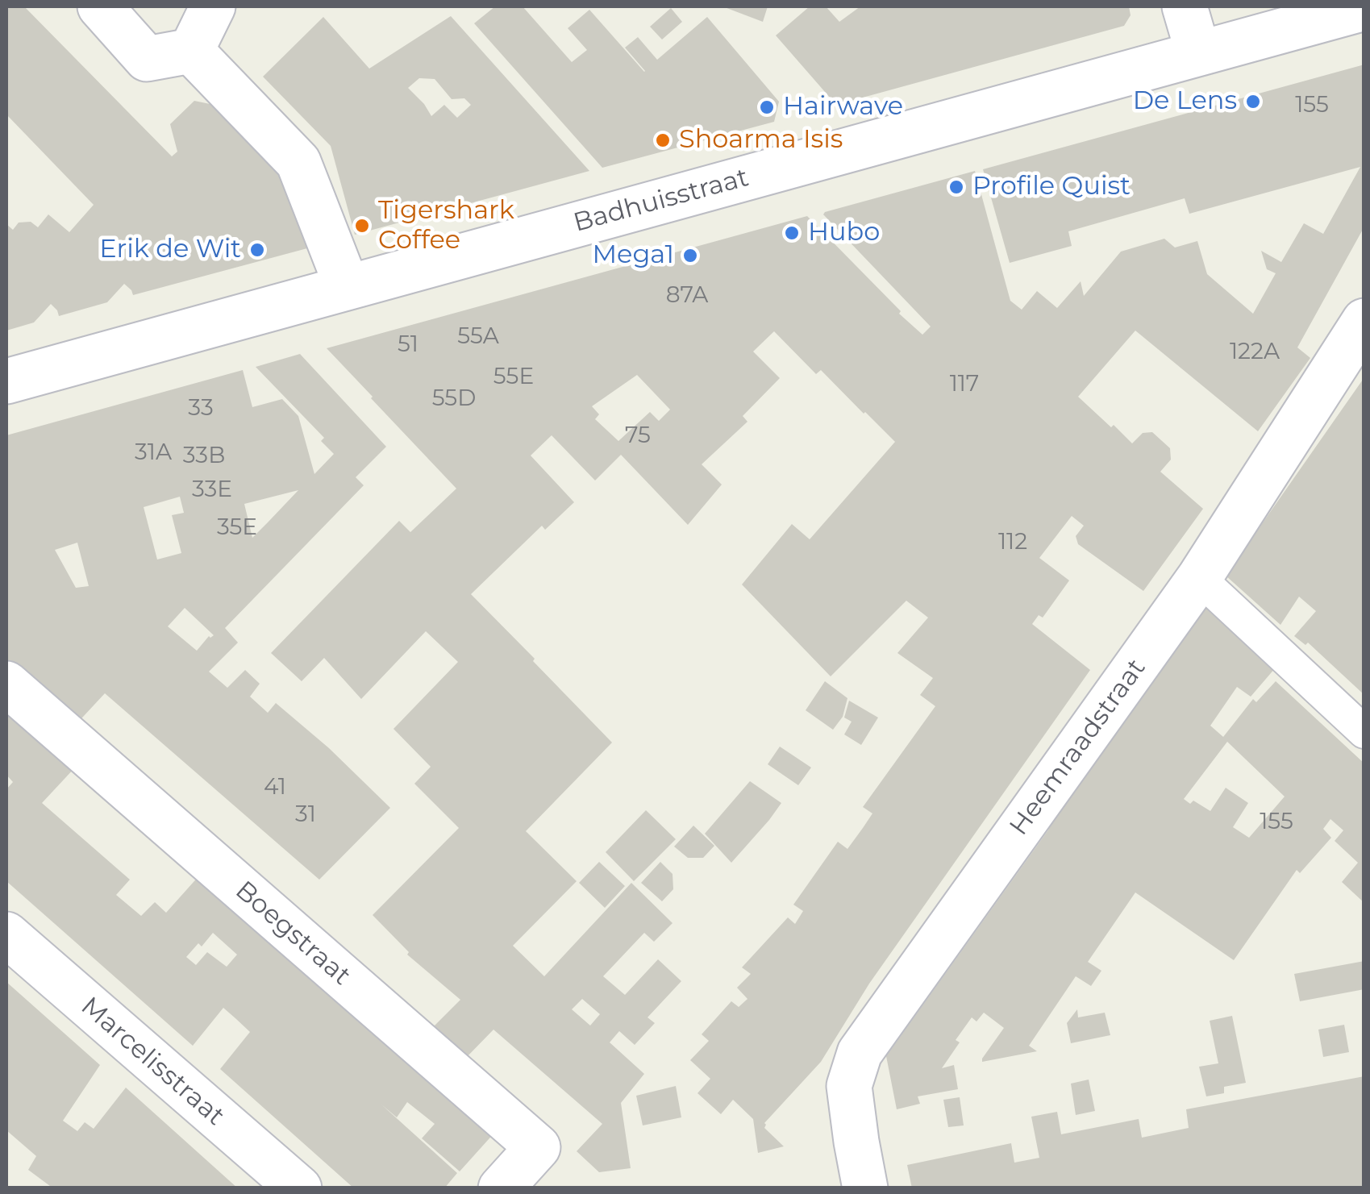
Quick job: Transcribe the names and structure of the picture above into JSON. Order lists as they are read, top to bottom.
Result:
{
  "streets": {
    "street": [
      "Badhuisstraat",
      "Heemraadstraat",
      "Boegstraat",
      "Marcelisstraat"
    ]
  },
  "places": [
    "De Lens",
    "Hairwave",
    "Shoarma Isis",
    "Profile Quist",
    "Tigershark Coffee",
    "Hubo",
    "Erik de Wit",
    "Mega1"
  ],
  "house_numbers": [
    "155",
    "87A",
    "55A",
    "51",
    "122A",
    "55E",
    "117",
    "55D",
    "33",
    "75",
    "31A",
    "33B",
    "33E",
    "35E",
    "112",
    "41",
    "31",
    "155"
  ]
}
